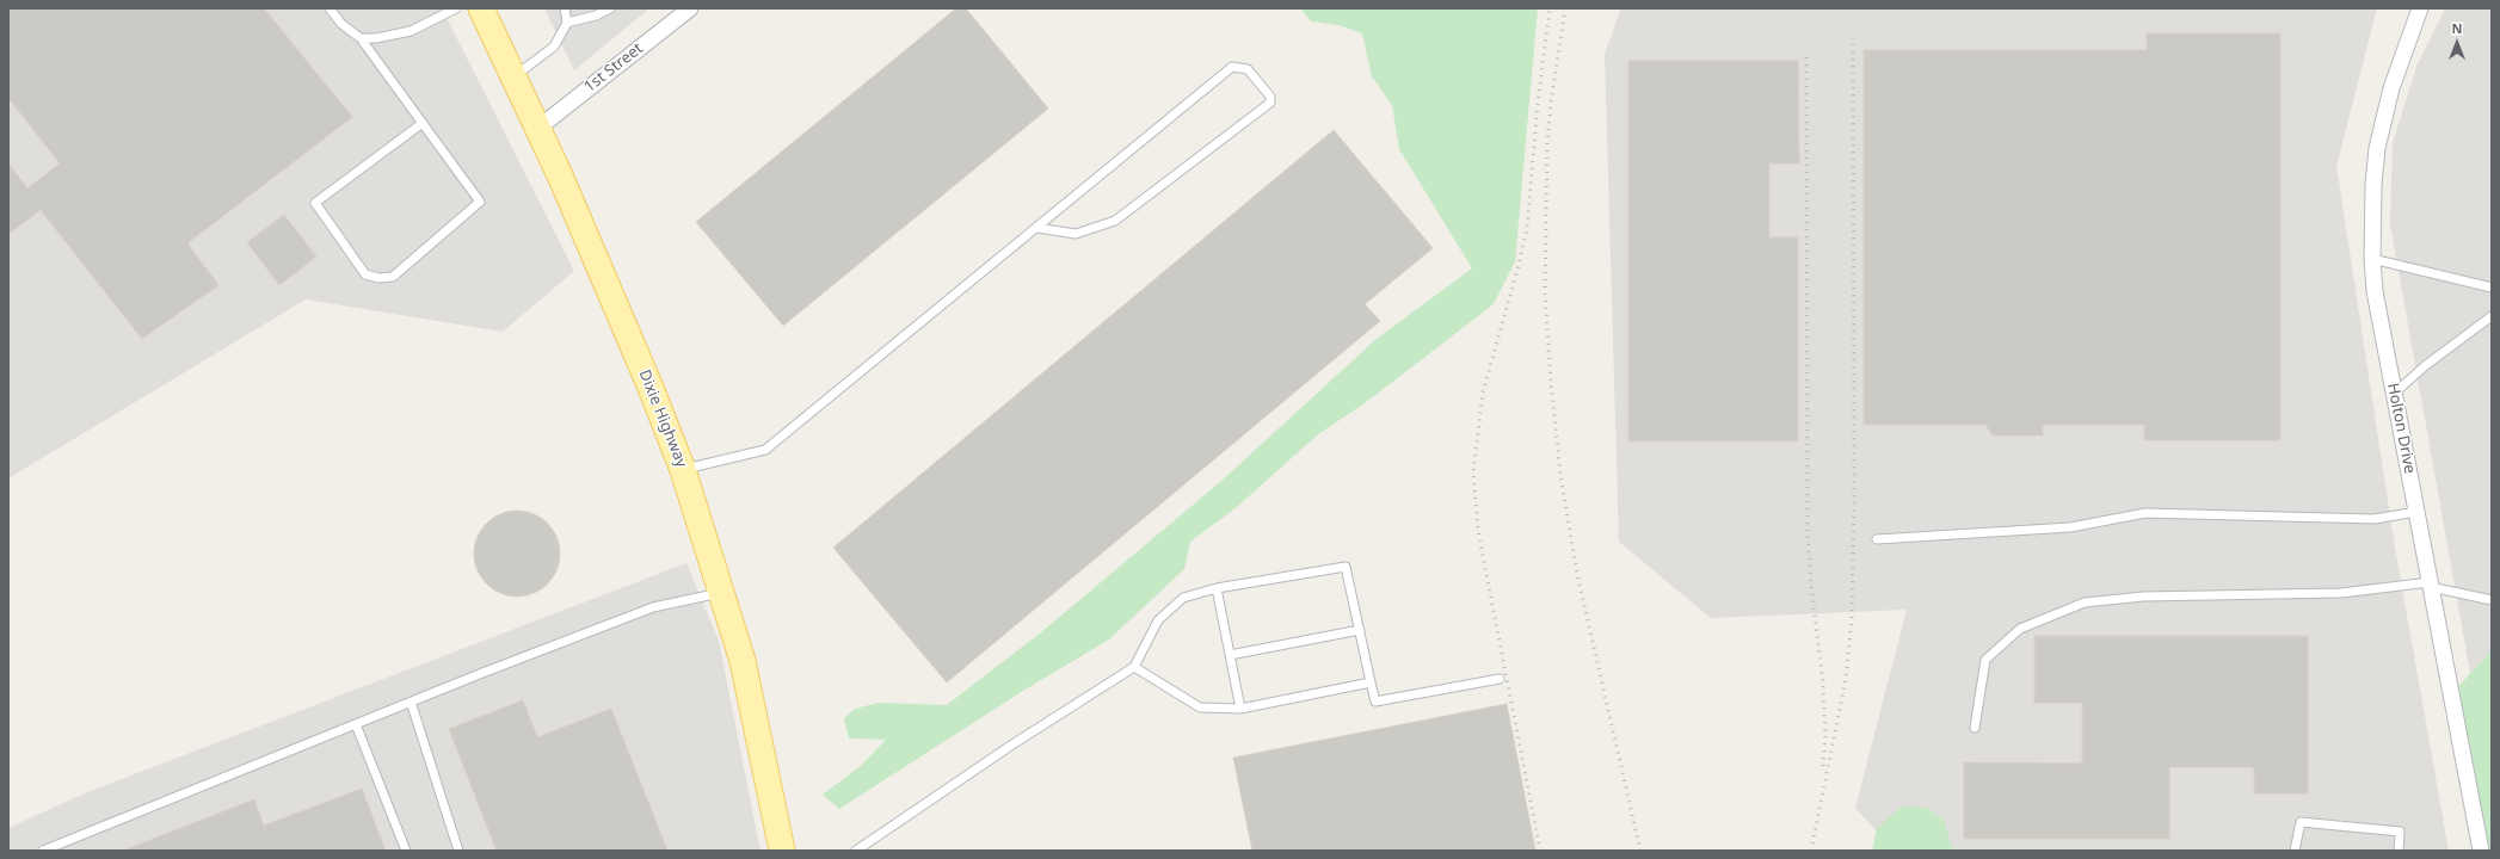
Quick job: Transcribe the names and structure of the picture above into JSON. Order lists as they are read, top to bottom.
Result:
{
  "streets": {
    "main road": ["Dixie Highway"],
    "street": ["1st Street", "Holton Drive"]
  },
  "crossings": [
    ["1st Street", "Dixie Highway"]
  ],
  "north": "top"
}
